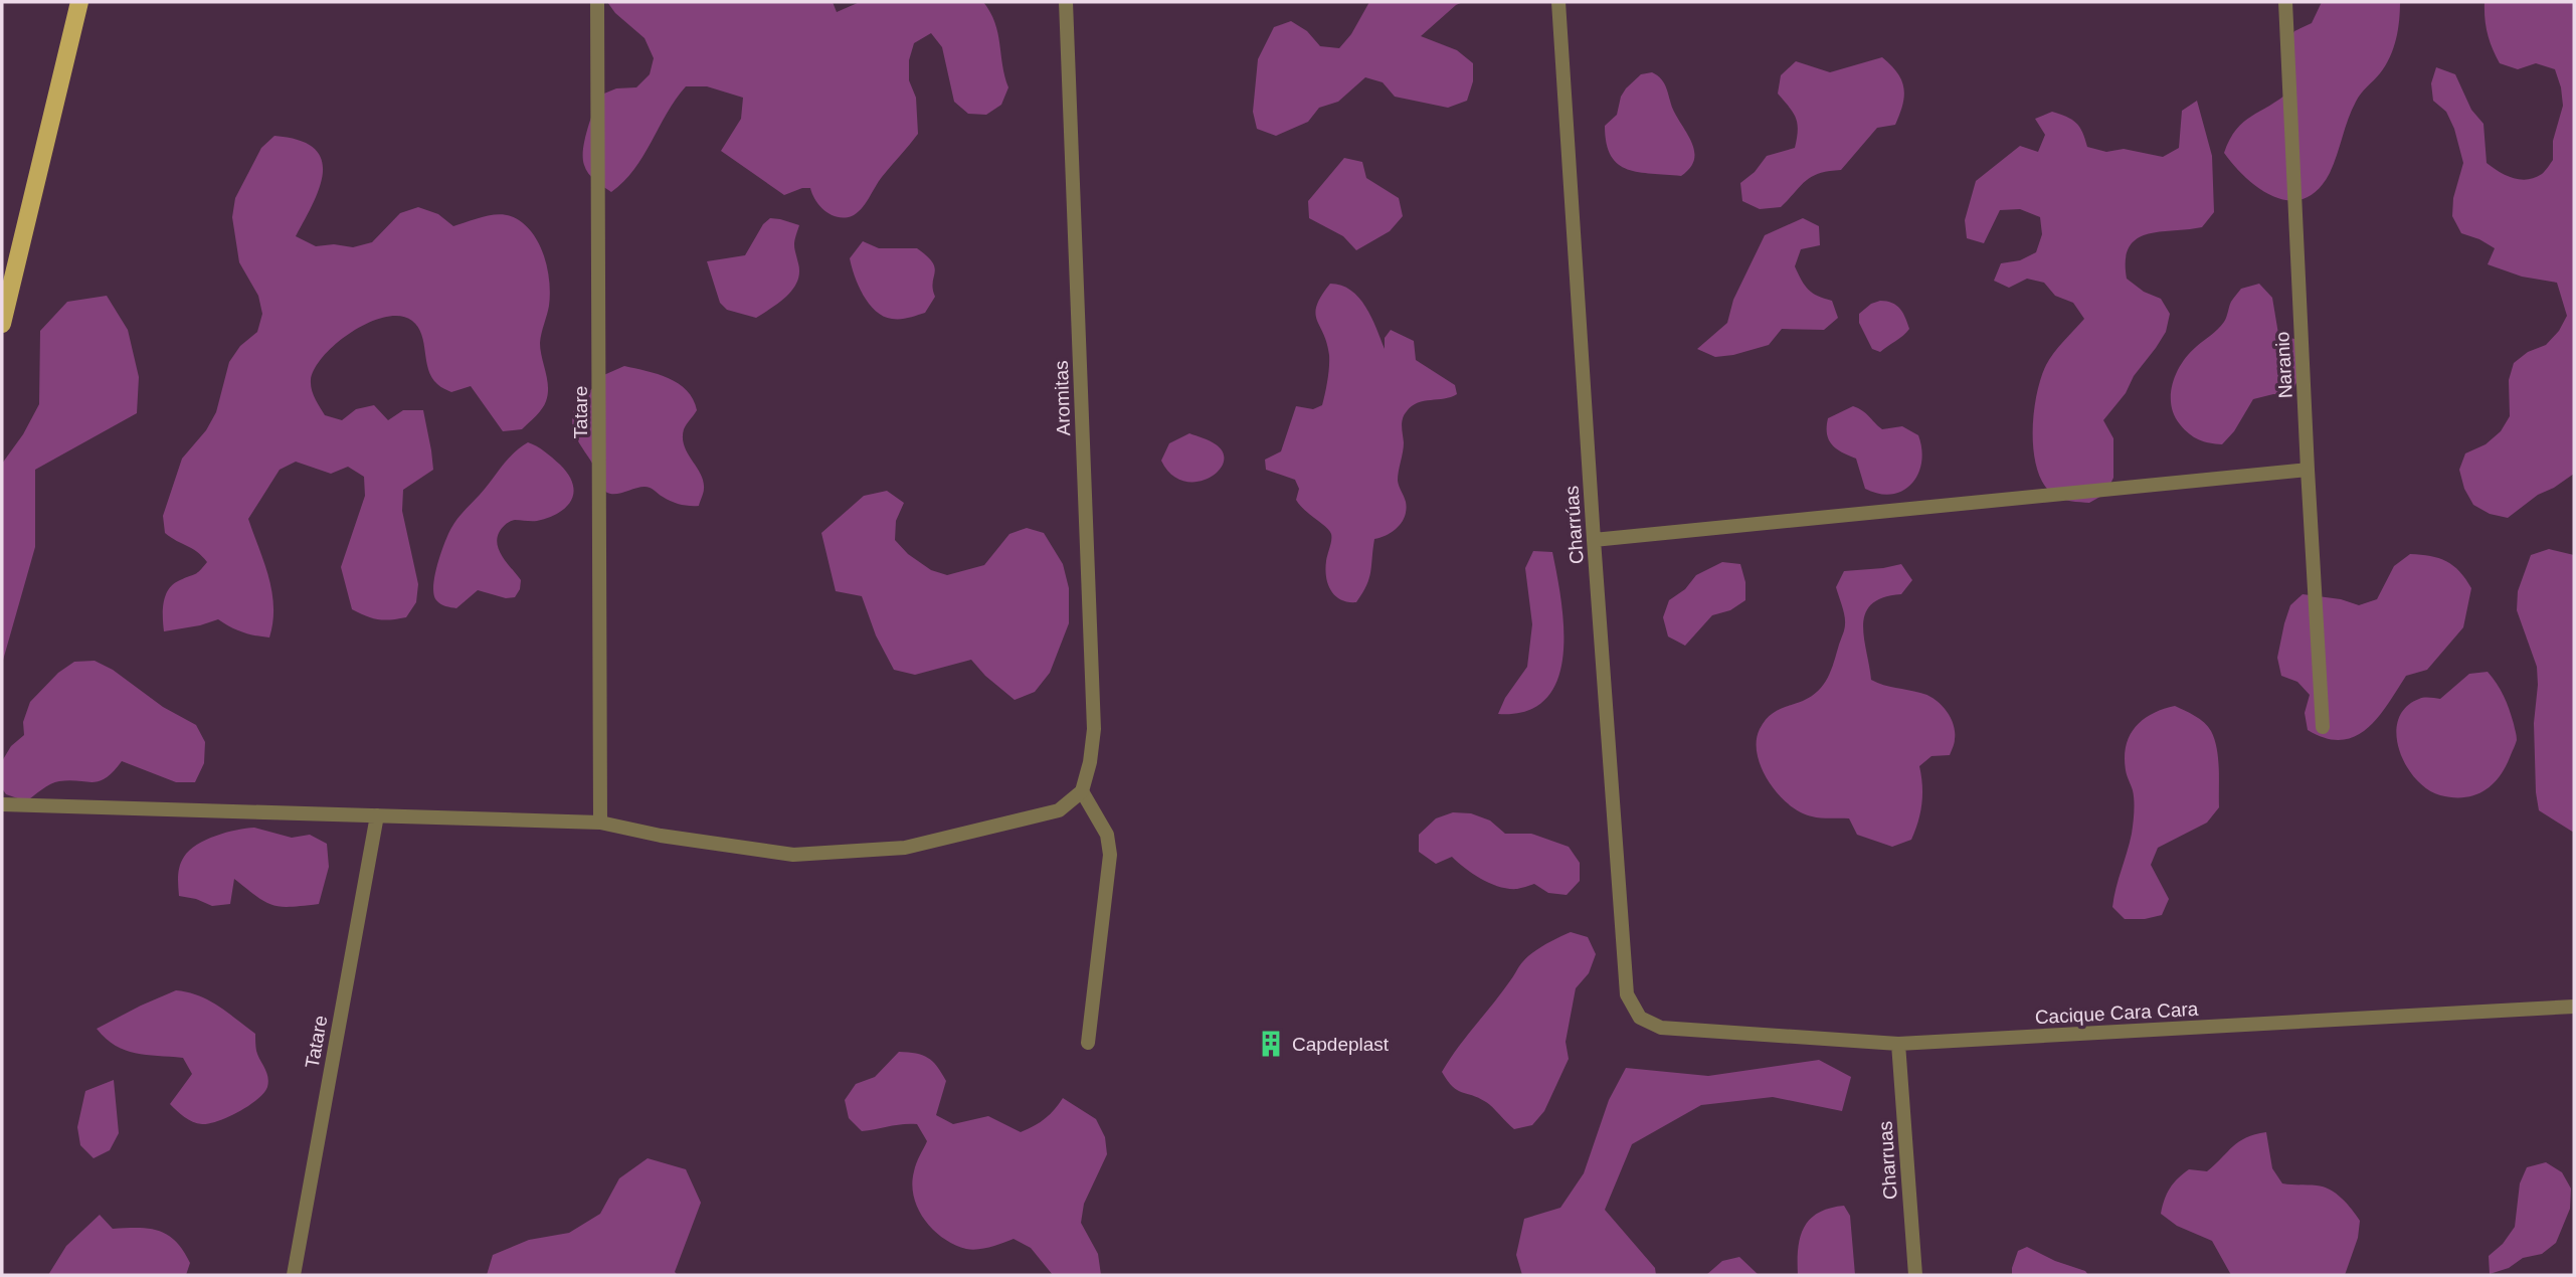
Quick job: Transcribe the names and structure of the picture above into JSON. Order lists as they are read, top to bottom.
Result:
{
  "streets": {
    "street": [
      "Naranio",
      "Aromitas",
      "Tatare",
      "Charrúas",
      "Cacique Cara Cara",
      "Charruas"
    ]
  },
  "crossings": [
    ["Charrúas", "Cacique Cara Cara"],
    ["Cacique Cara Cara", "Charruas"]
  ],
  "places": {
    "building": ["Capdeplast"]
  }
}
